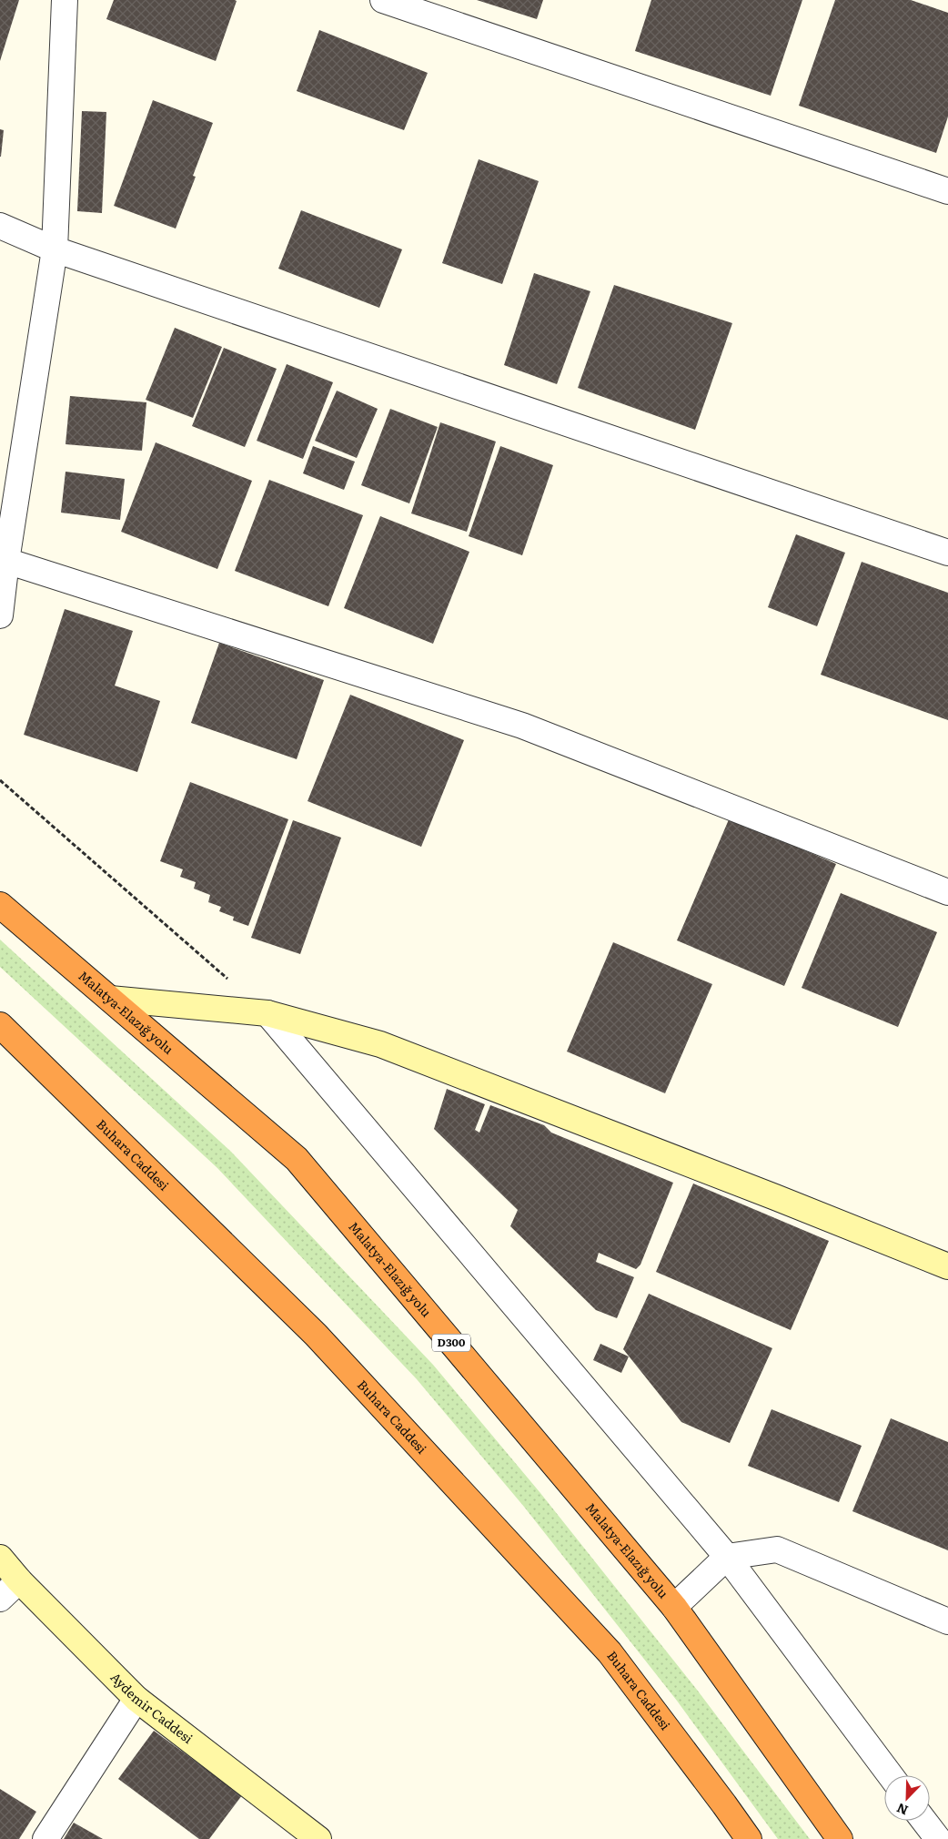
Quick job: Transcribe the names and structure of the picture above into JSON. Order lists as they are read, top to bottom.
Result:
{
  "streets": {
    "highway": ["Malatya-Elazığ yolu", "Buhara Caddesi", "D300"],
    "street": ["Aydemir Caddesi"]
  },
  "north": "bottom left"
}
